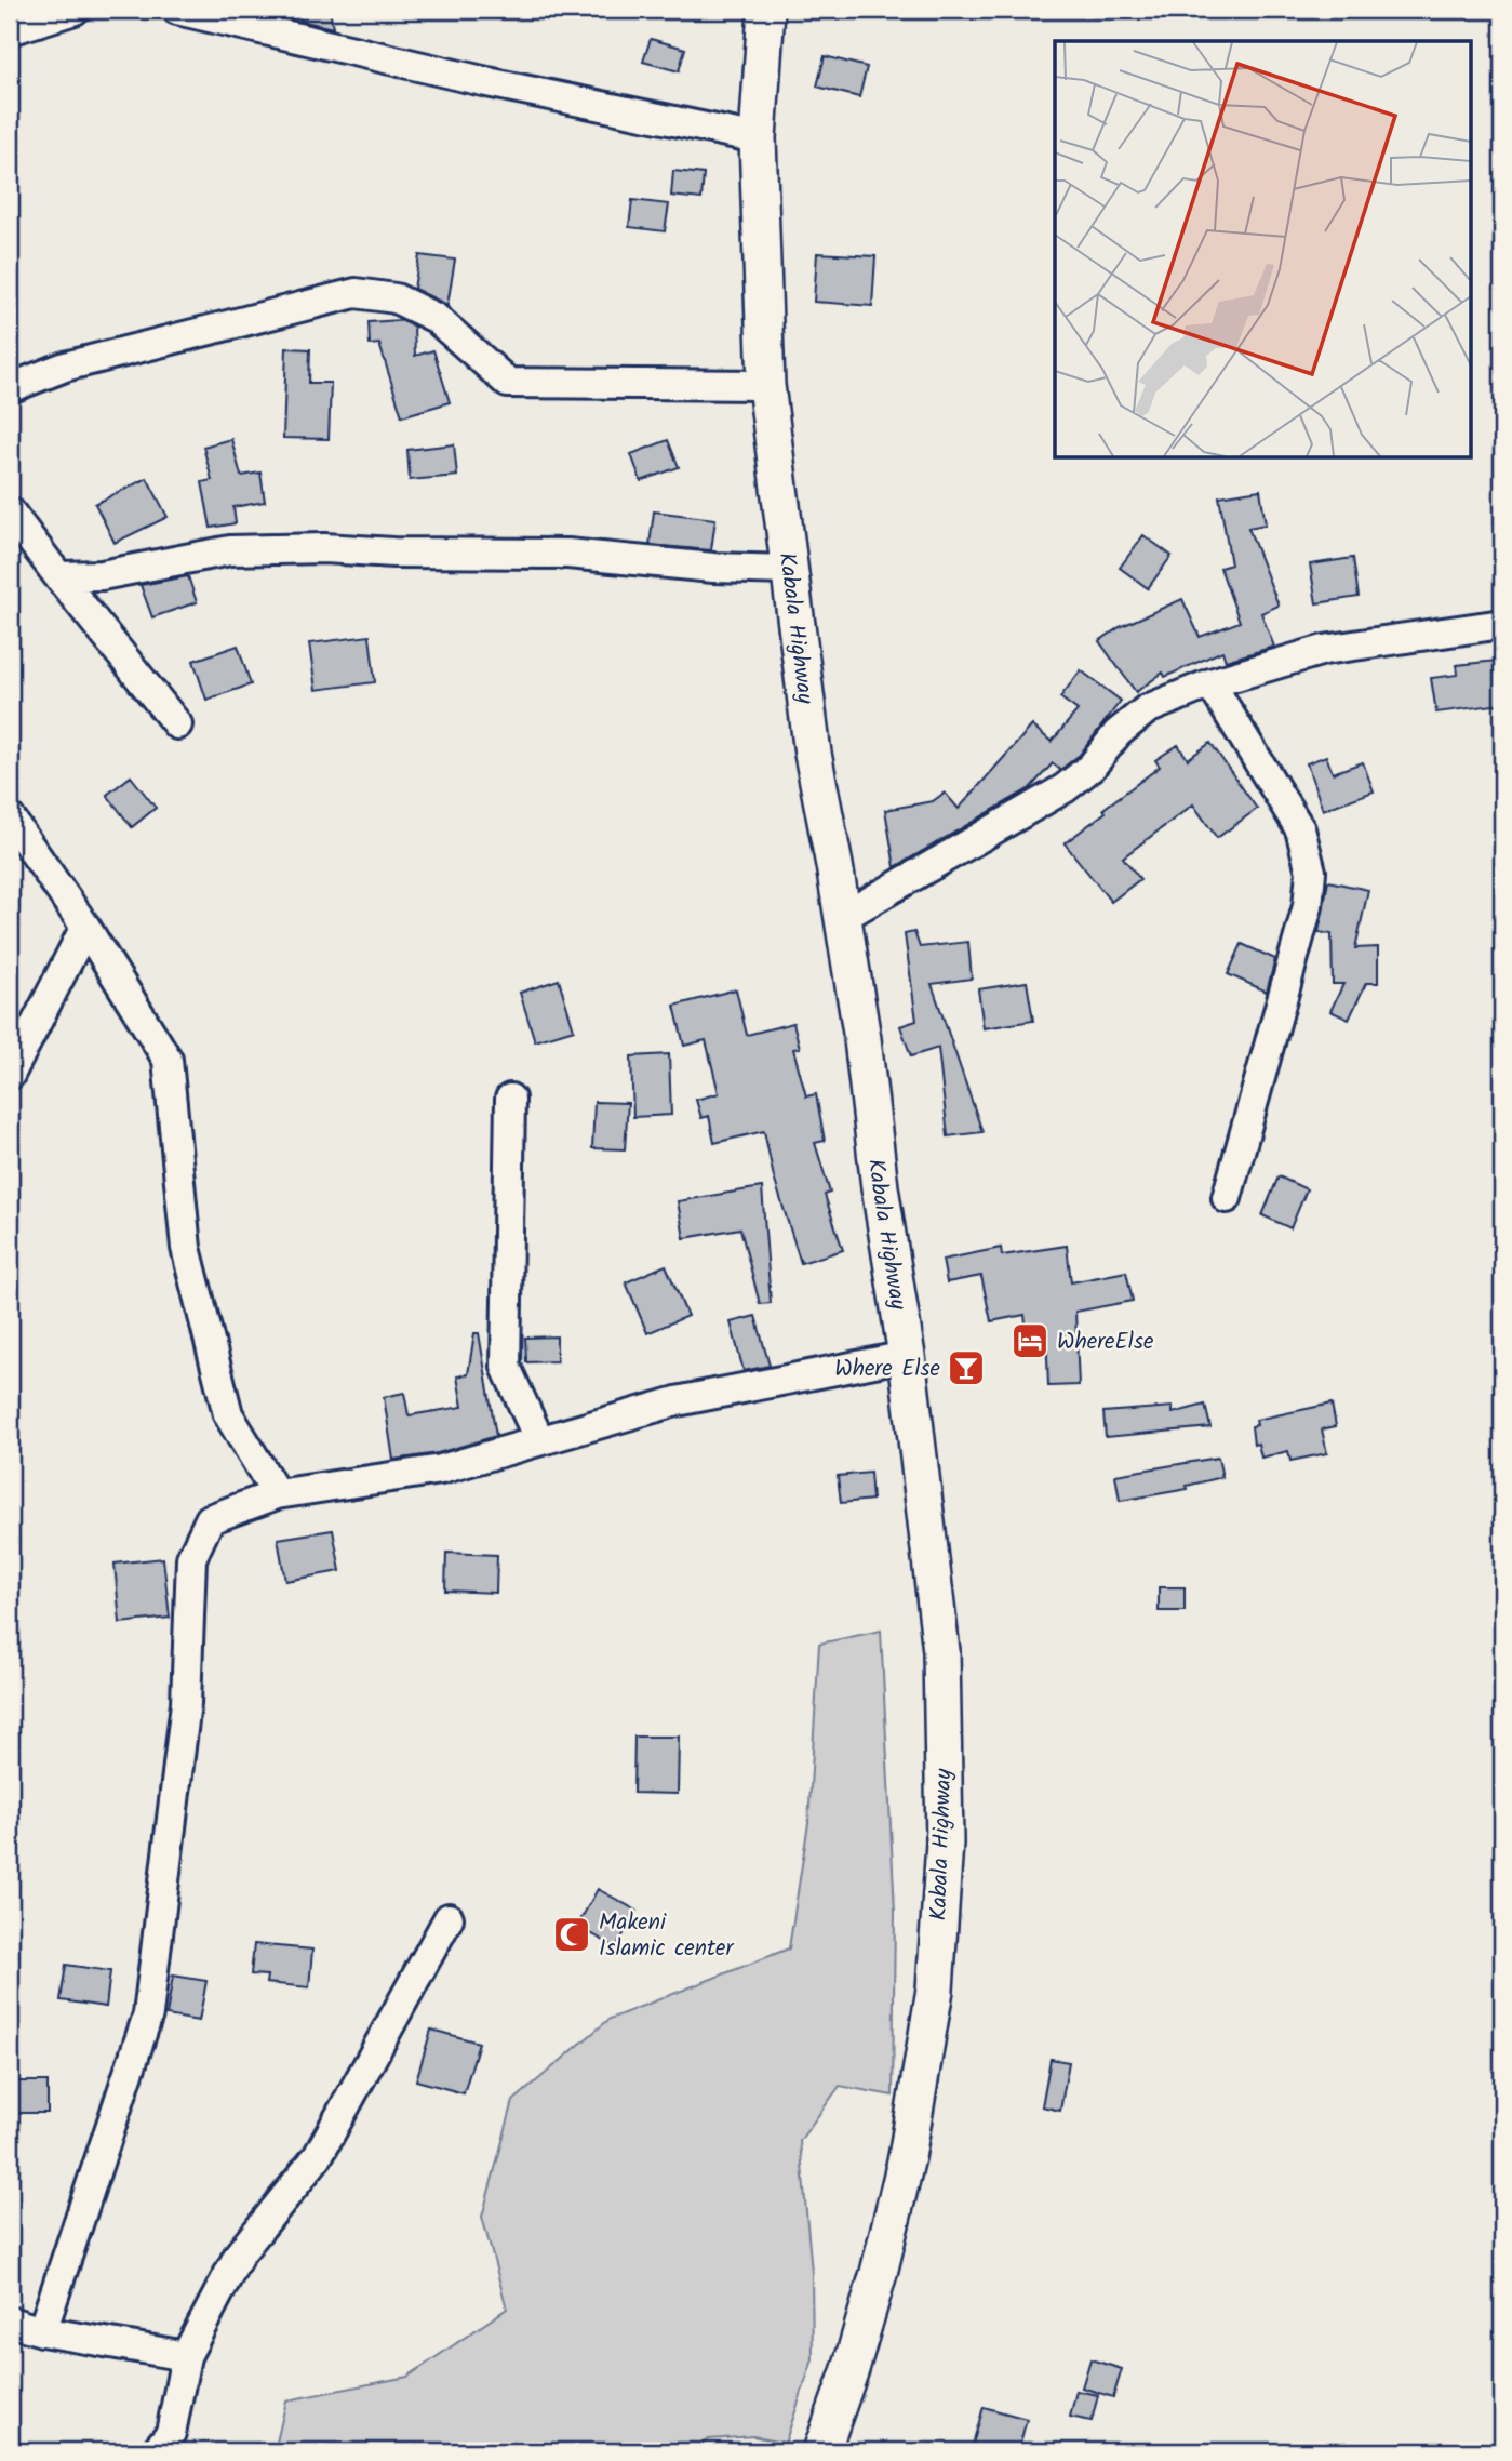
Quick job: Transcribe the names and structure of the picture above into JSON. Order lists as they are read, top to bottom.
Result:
{
  "streets": {
    "main road": ["Kabala Highway"]
  },
  "places": {
    "hotel": ["WhereElse"],
    "bar": ["Where Else"],
    "mosque": ["Makeni Islamic center"]
  }
}
